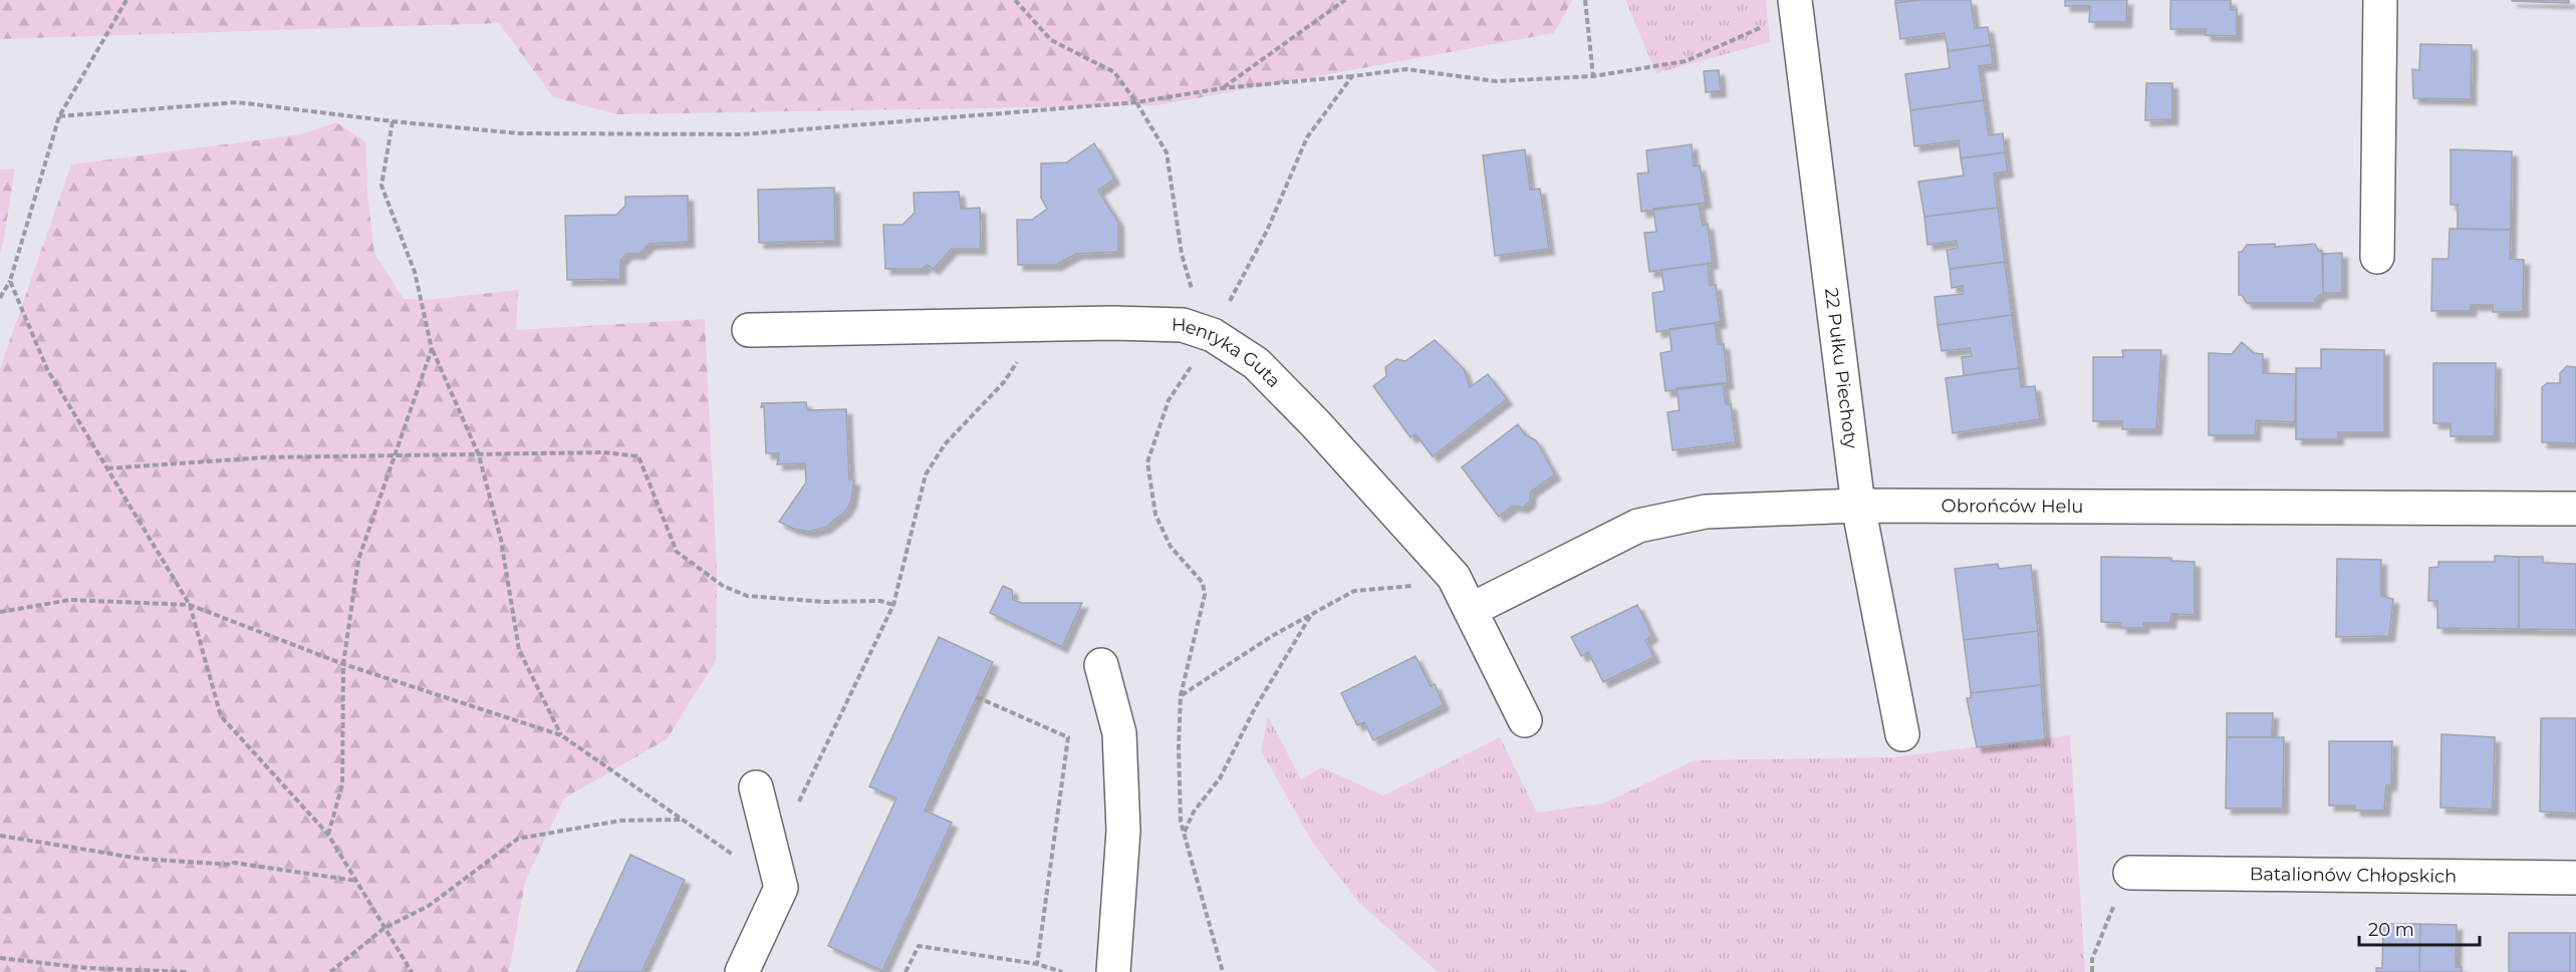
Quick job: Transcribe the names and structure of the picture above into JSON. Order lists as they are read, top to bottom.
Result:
{
  "streets": {
    "street": [
      "Henryka Guta",
      "22 Pułku Piechoty",
      "Obrońców Helu",
      "Batalionów Chłopskich"
    ]
  },
  "crossings": [
    ["Henryka Guta", "Obrońców Helu"],
    ["22 Pułku Piechoty", "Obrońców Helu"]
  ],
  "scale_bar": "20 m"
}
